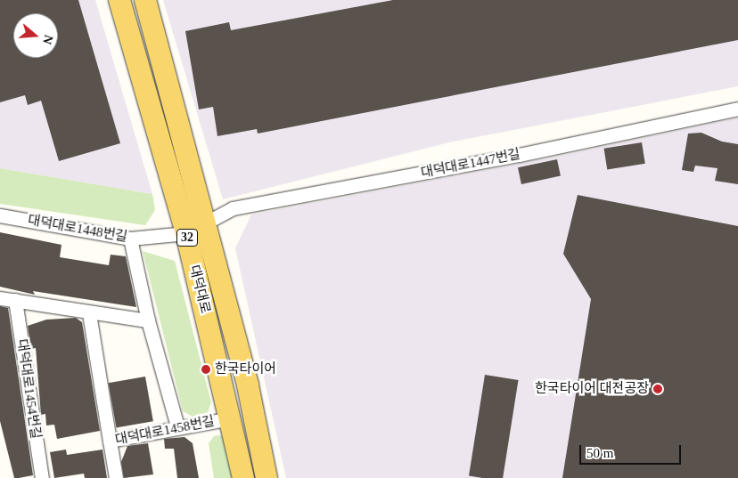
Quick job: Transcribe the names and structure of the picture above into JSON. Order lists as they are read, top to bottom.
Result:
{
  "streets": {
    "main road": ["32", "대덕대로"],
    "street": [
      "대덕대로1447번길",
      "대덕대로1448번길",
      "대덕대로1454번길",
      "대덕대로1458번길"
    ]
  },
  "crossings": [
    ["대덕대로1447번길", "대덕대로1448번길"],
    ["대덕대로1447번길", "대덕대로"],
    ["대덕대로1448번길", "대덕대로"],
    ["대덕대로", "대덕대로1458번길"]
  ],
  "places": ["한국타이어", "한국타이어 대전공장"],
  "scale_bar": "50 m",
  "north": "right"
}
